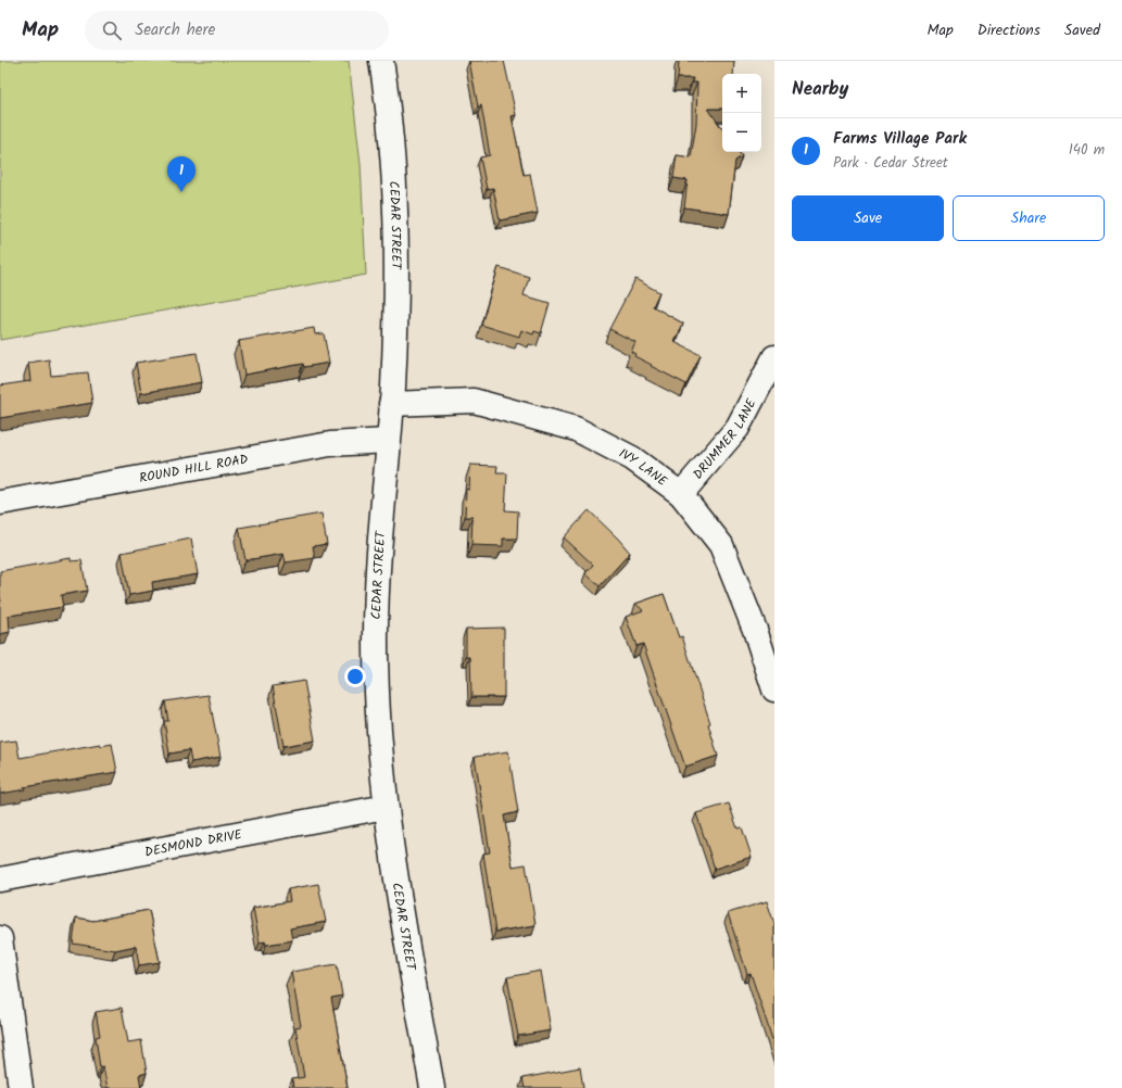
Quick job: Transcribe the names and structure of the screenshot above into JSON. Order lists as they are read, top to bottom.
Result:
{
  "streets": {
    "street": [
      "CEDAR STREET",
      "DRUMMER LANE",
      "ROUND HILL ROAD",
      "IVY LANE",
      "DESMOND DRIVE"
    ]
  },
  "crossings": [
    ["CEDAR STREET", "ROUND HILL ROAD"],
    ["CEDAR STREET", "IVY LANE"],
    ["CEDAR STREET", "DESMOND DRIVE"],
    ["DRUMMER LANE", "IVY LANE"]
  ],
  "page": {
    "header": "Map",
    "search": "Search here",
    "nav": ["Map", "Directions", "Saved"],
    "heading": "Nearby",
    "map_buttons": ["+", "−"],
    "list": [
      {
        "mark": "1",
        "name": "Farms Village Park",
        "note": "Park · Cedar Street",
        "value": "140 m"
      }
    ],
    "pins": "1",
    "buttons": ["Save", "Share"]
  }
}
